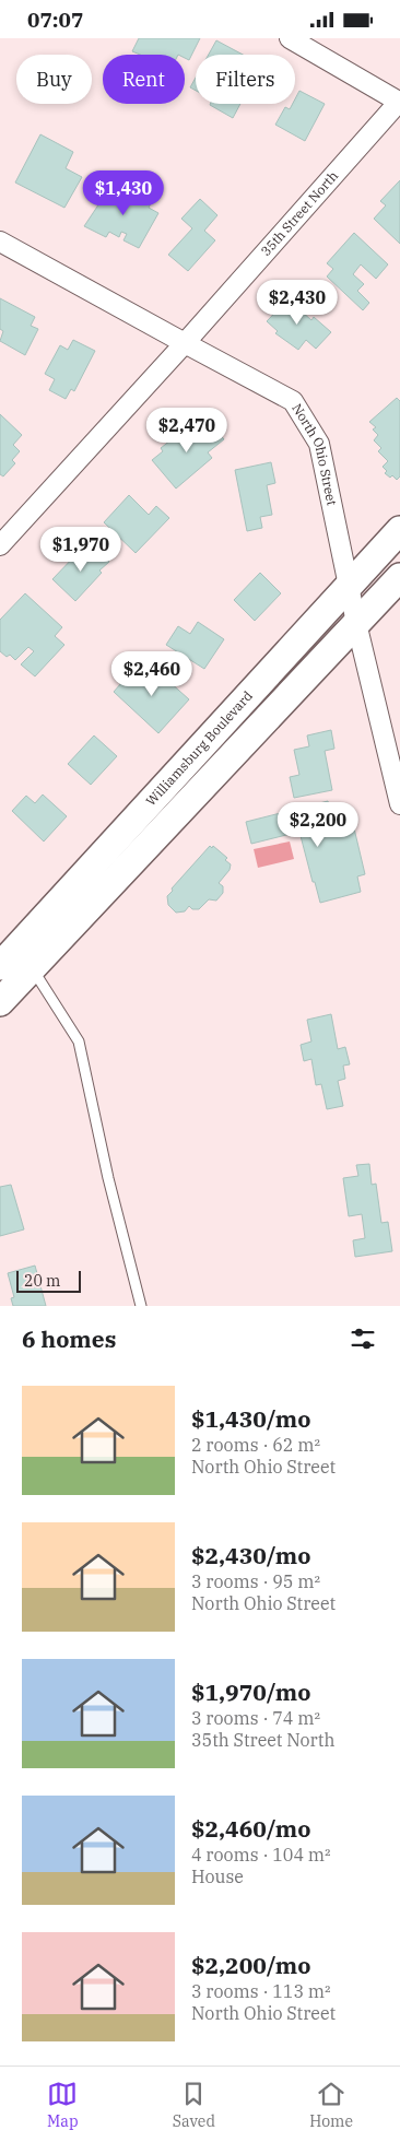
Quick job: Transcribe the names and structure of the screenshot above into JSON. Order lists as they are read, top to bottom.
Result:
{
  "streets": {
    "main road": ["Williamsburg Boulevard"],
    "street": ["35th Street North", "North Ohio Street"]
  },
  "crossings": [
    ["35th Street North", "North Ohio Street"],
    ["North Ohio Street", "Williamsburg Boulevard"]
  ],
  "scale_bar": "20 m",
  "page": {
    "status": "07:07",
    "chip": ["Buy", "Rent", "Filters"],
    "price": [
      "$1,430",
      "$2,430",
      "$2,470",
      "$1,970",
      "$2,460",
      "$2,200"
    ],
    "scale": "20 m",
    "heading": "6 homes",
    "list": [
      {
        "name": "$1,430/mo",
        "note": "2 rooms · 62 m² · North Ohio Street"
      },
      {
        "name": "$2,430/mo",
        "note": "3 rooms · 95 m² · North Ohio Street"
      },
      {
        "name": "$1,970/mo",
        "note": "3 rooms · 74 m² · 35th Street North"
      },
      {
        "name": "$2,460/mo",
        "note": "4 rooms · 104 m² · House"
      },
      {
        "name": "$2,200/mo",
        "note": "3 rooms · 113 m² · North Ohio Street"
      }
    ],
    "tabs": ["Map", "Saved", "Home"]
  }
}
